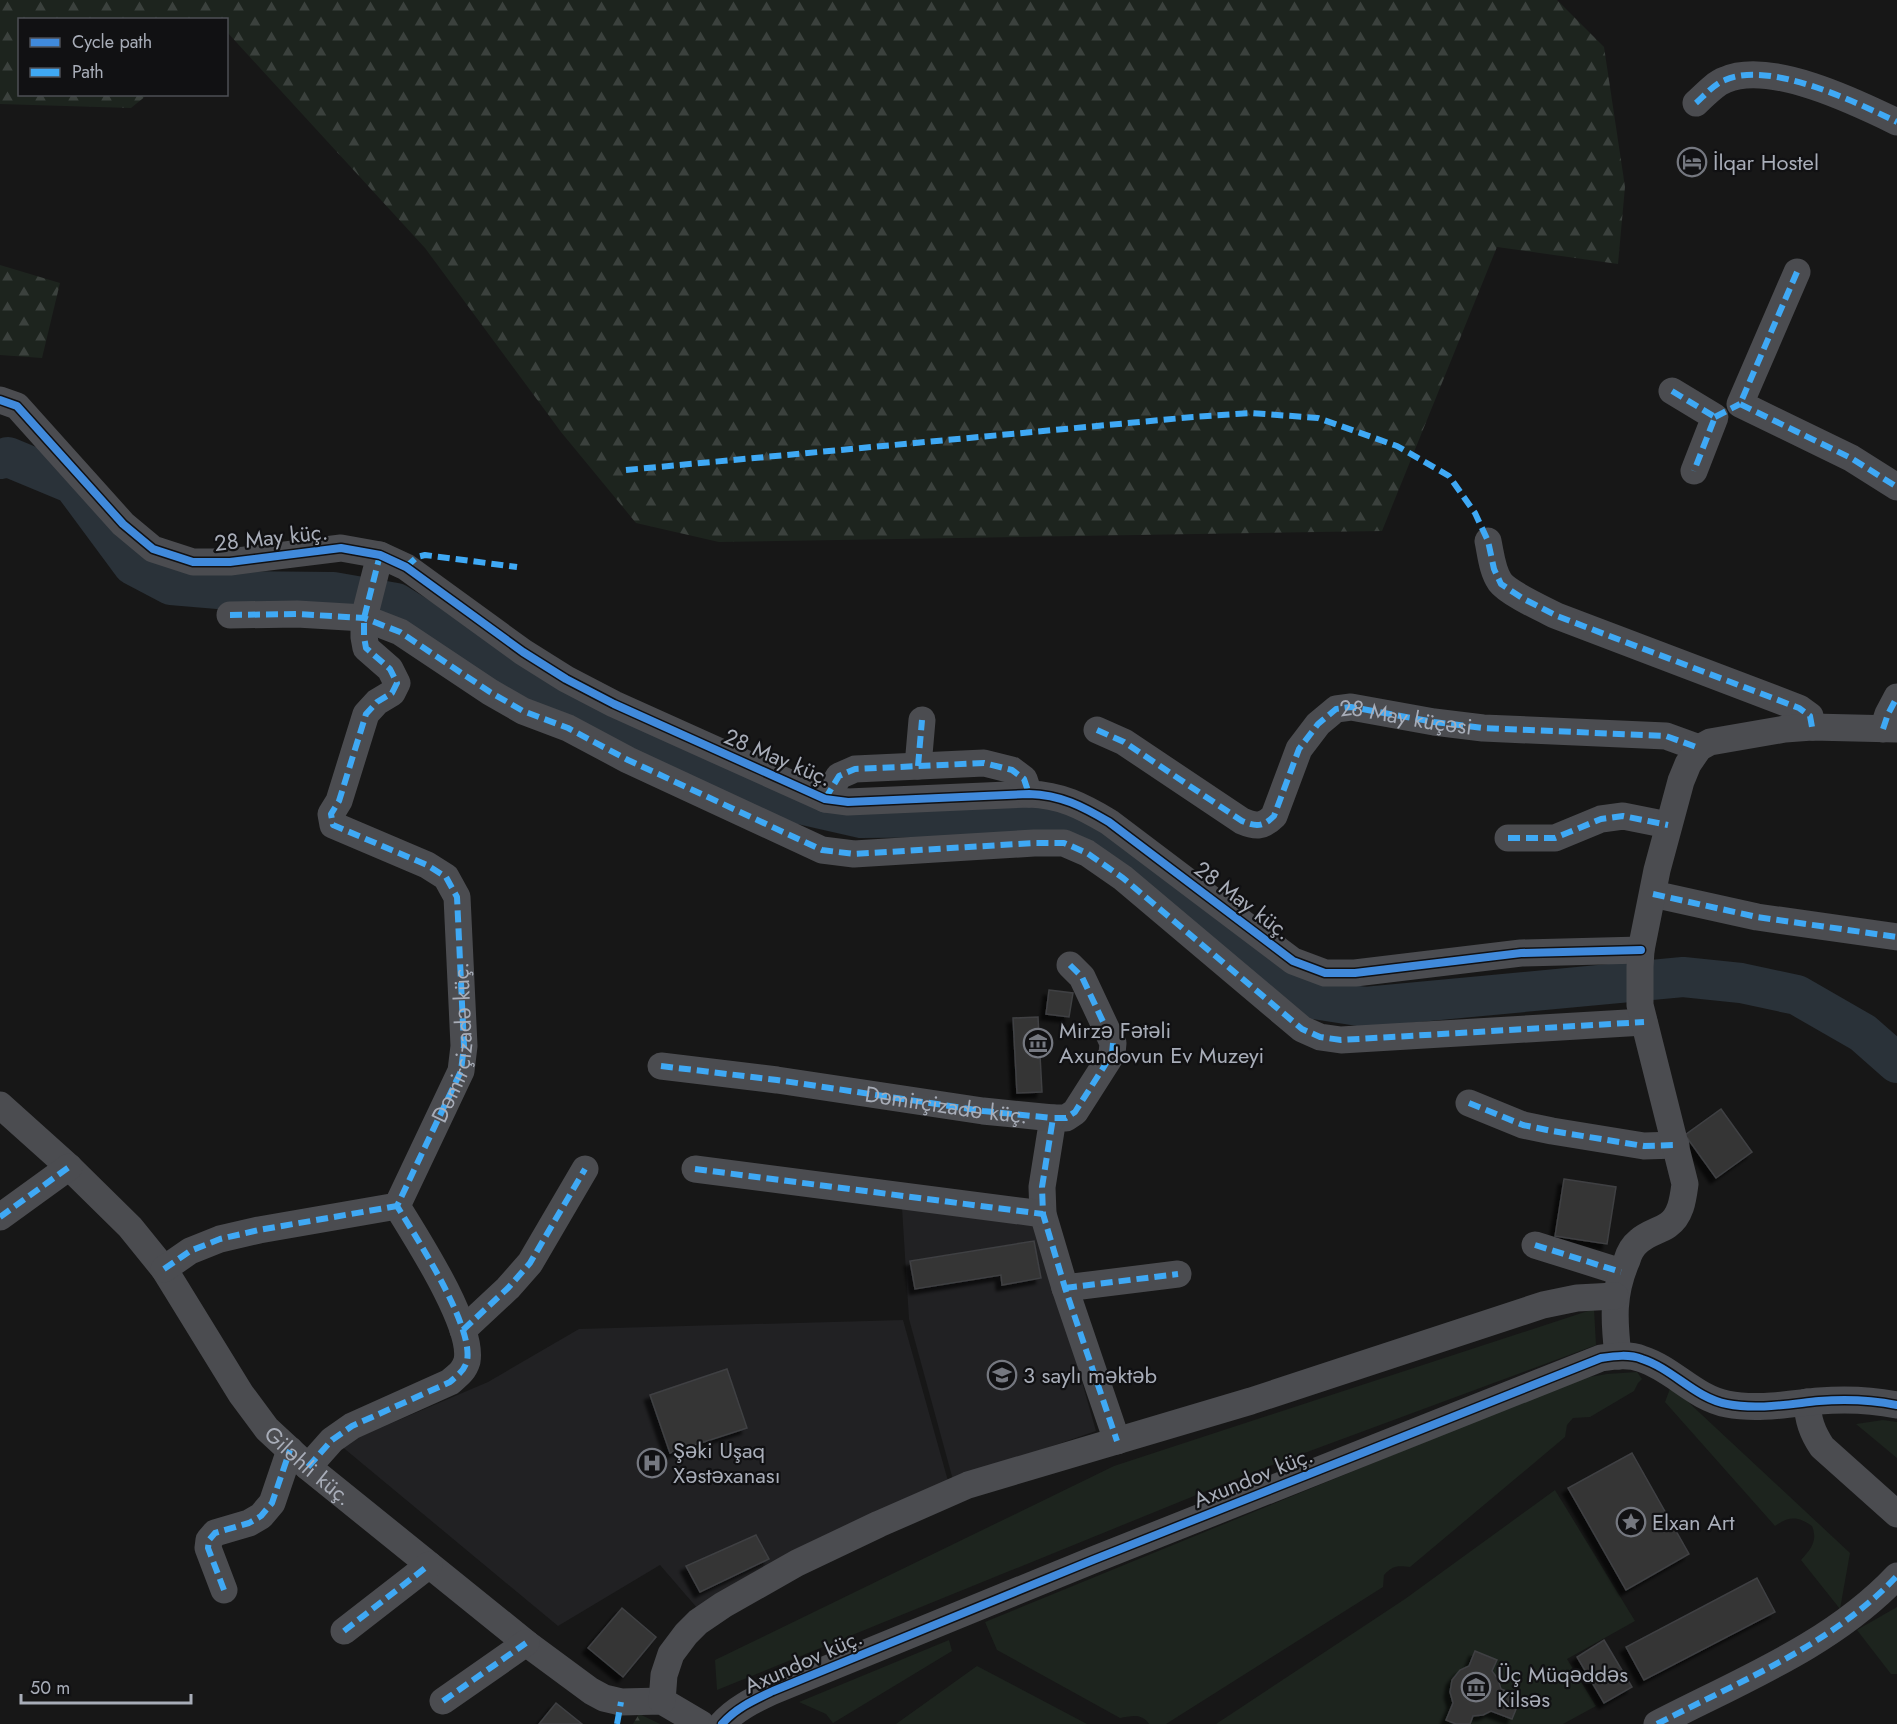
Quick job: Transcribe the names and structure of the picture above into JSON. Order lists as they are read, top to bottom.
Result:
{
  "streets": {
    "street": [
      "28 May küç.",
      "28 May küçəsi",
      "Dəmirçizadə küç.",
      "Giləhli küç.",
      "Axundov küç."
    ]
  },
  "places": {
    "hotel": ["İlqar Hostel"],
    "museum": ["Mirzə Fətəli Axundovun Ev Muzeyi", "Üç Müqəddəs Kilsəs"],
    "school or university": ["3 saylı məktəb"],
    "hospital": ["Şəki Uşaq Xəstəxanası"],
    "place": ["Elxan Art"]
  },
  "legend": ["Cycle path", "Path"],
  "scale_bar": "50 m"
}
